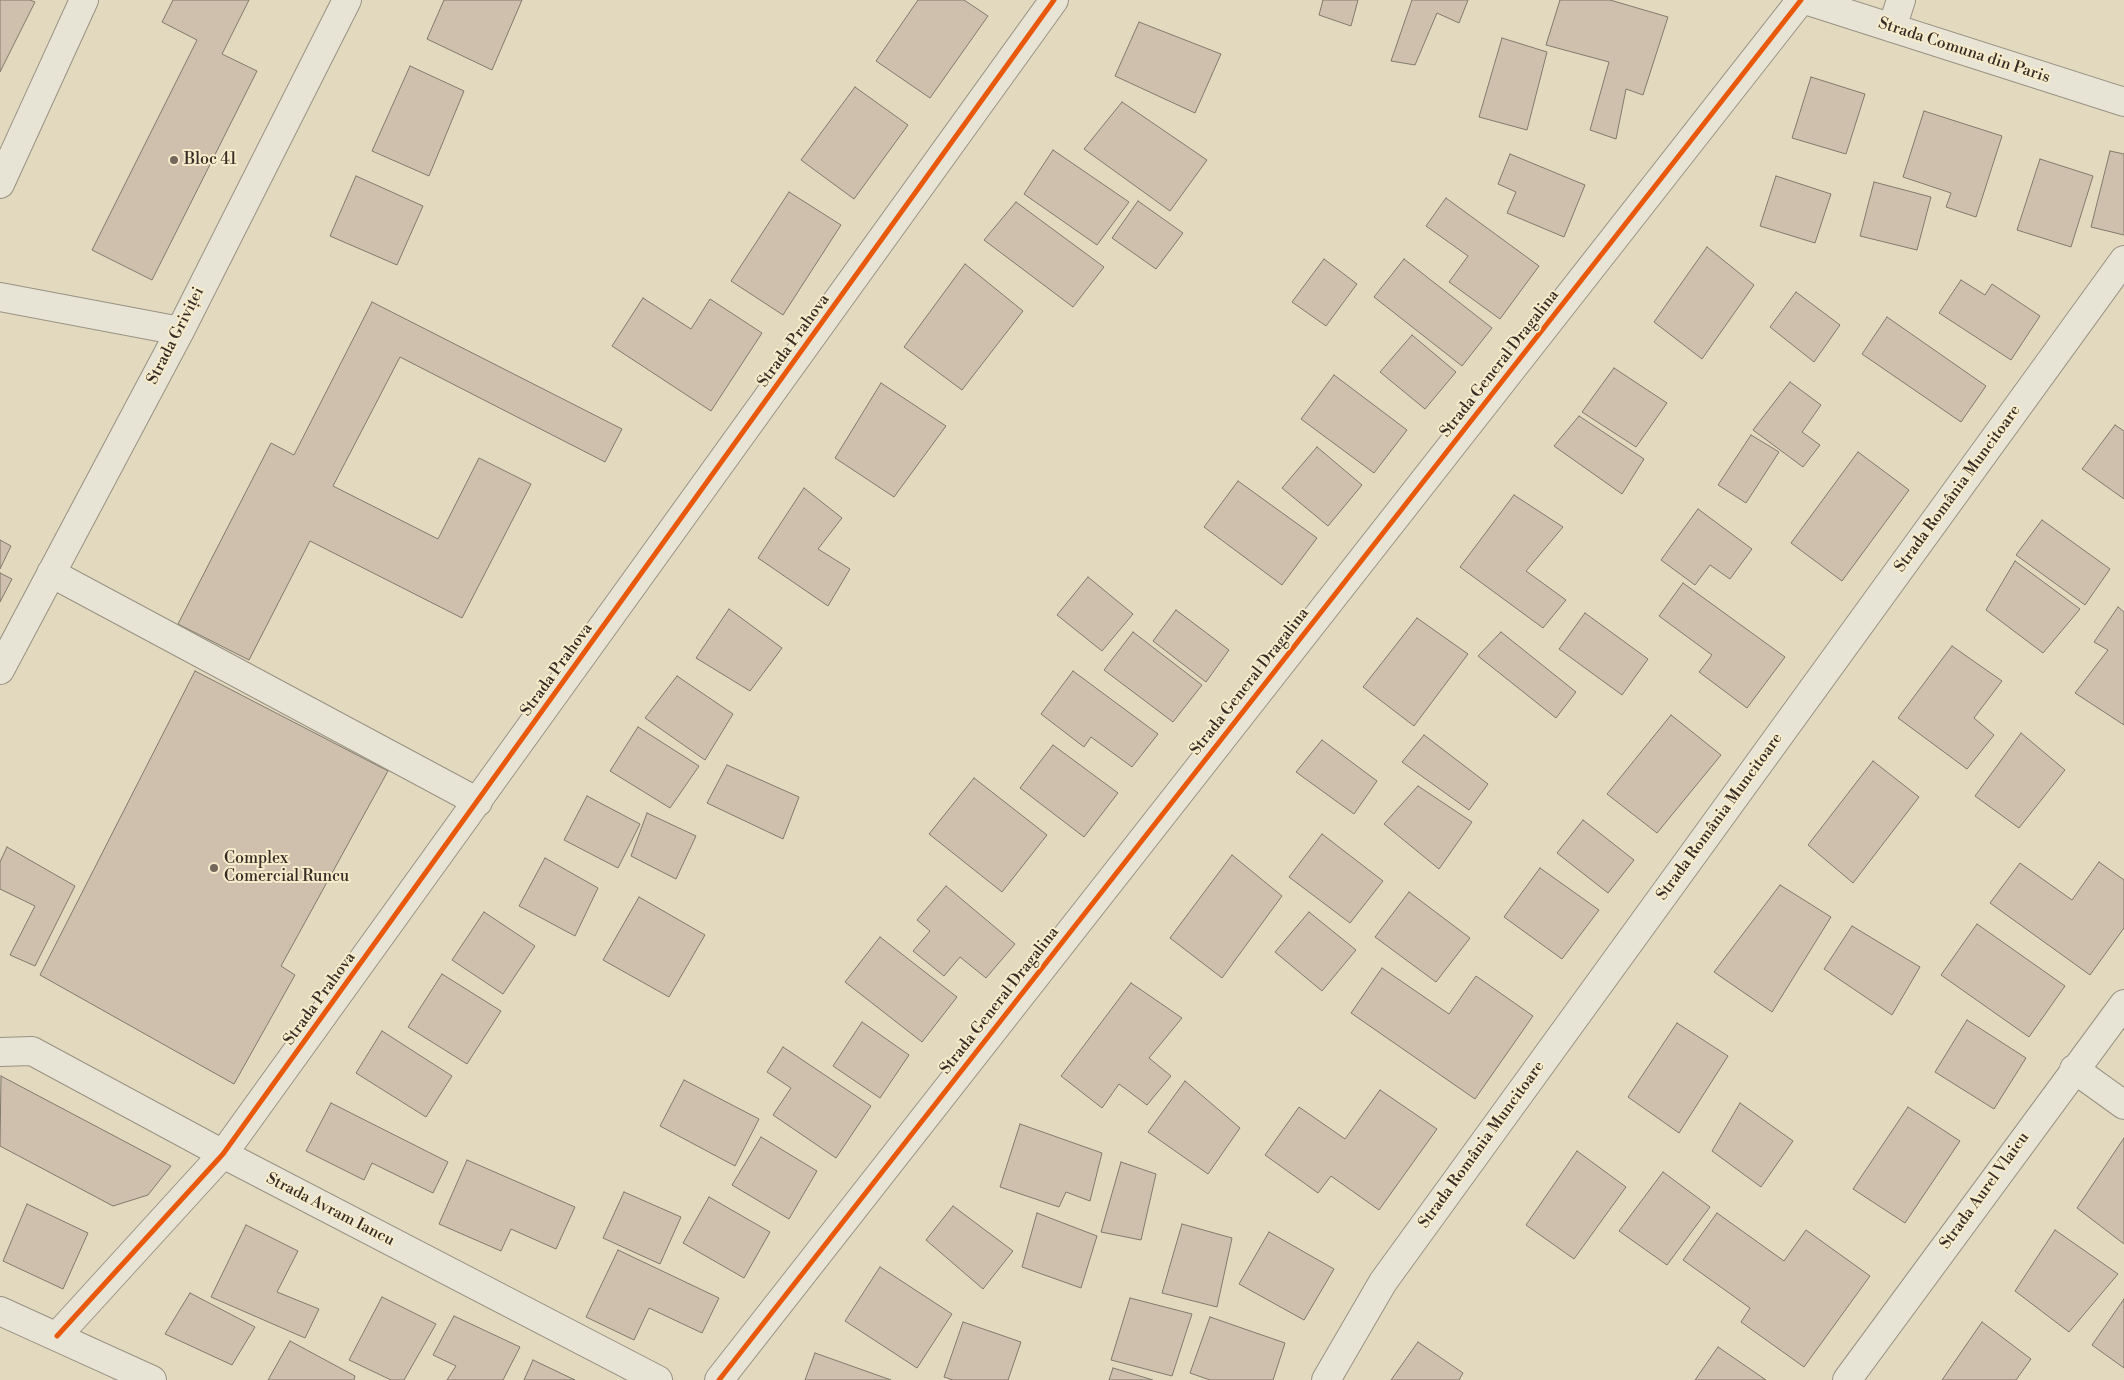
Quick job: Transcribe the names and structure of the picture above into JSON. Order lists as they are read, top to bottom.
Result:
{
  "streets": {
    "street": [
      "Strada Comuna din Paris",
      "Strada Griviței",
      "Strada Prahova",
      "Strada General Dragalina",
      "Strada România Muncitoare",
      "Strada Aurel Vlaicu",
      "Strada Avram Iancu"
    ]
  },
  "crossings": [
    ["Strada Comuna din Paris", "Strada General Dragalina"],
    ["Strada Prahova", "Strada Avram Iancu"]
  ],
  "places": ["Bloc 41", "Complex Comercial Runcu"]
}
